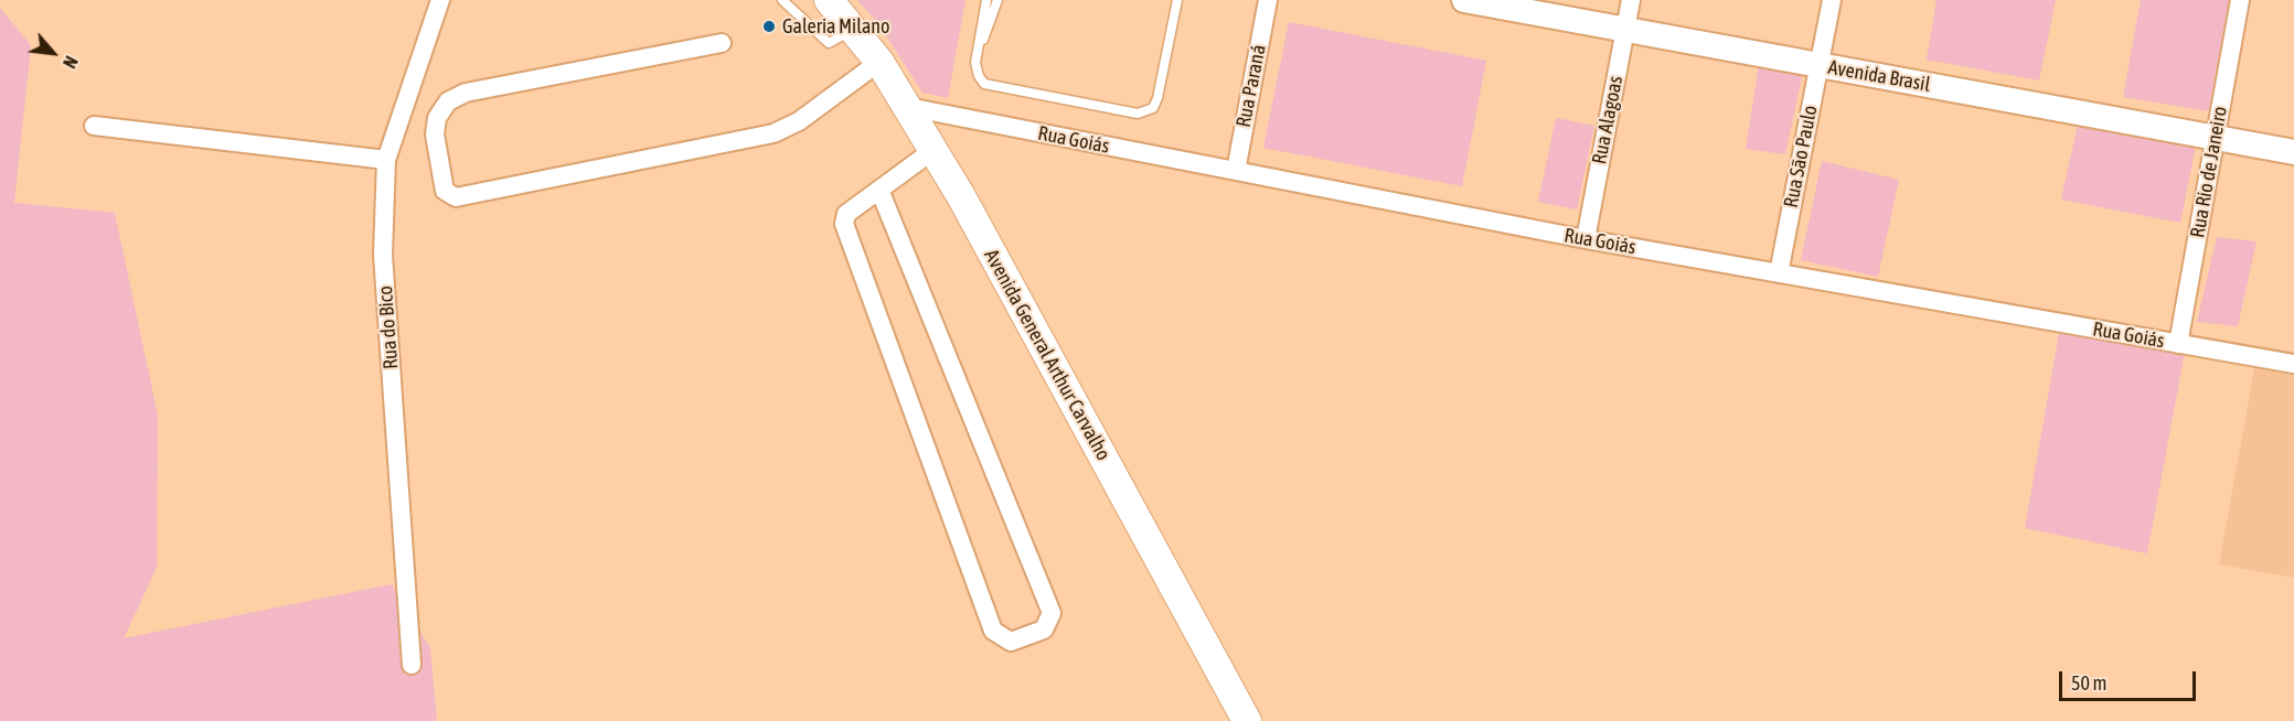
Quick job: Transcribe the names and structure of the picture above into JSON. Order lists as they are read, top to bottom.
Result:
{
  "streets": {
    "main road": ["Avenida Brasil", "Avenida General Arthur Carvalho"],
    "street": [
      "Rua Paraná",
      "Rua Alagoas",
      "Rua Goiás",
      "Rua São Paulo",
      "Rua Rio de Janeiro",
      "Rua do Bico"
    ]
  },
  "crossings": [
    ["Avenida Brasil", "Rua Alagoas"],
    ["Avenida Brasil", "Rua São Paulo"],
    ["Avenida Brasil", "Rua Rio de Janeiro"],
    ["Rua Paraná", "Rua Goiás"],
    ["Rua Alagoas", "Rua Goiás"],
    ["Rua Goiás", "Rua São Paulo"],
    ["Rua Goiás", "Rua Rio de Janeiro"],
    ["Rua Goiás", "Avenida General Arthur Carvalho"]
  ],
  "places": ["Galeria Milano"],
  "scale_bar": "50 m",
  "north": "bottom right"
}
